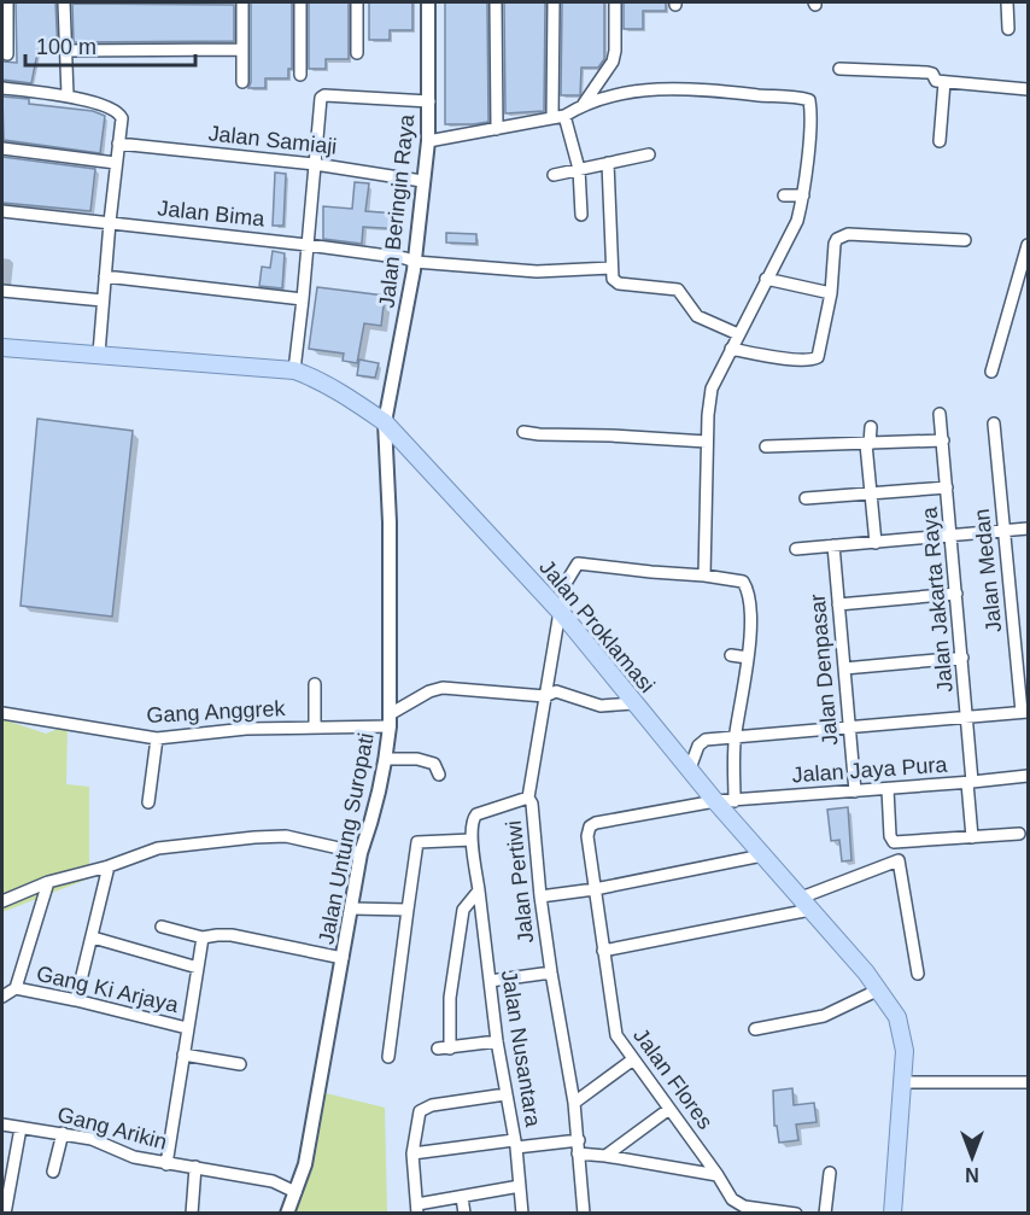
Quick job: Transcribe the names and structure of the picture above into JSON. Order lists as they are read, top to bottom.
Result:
{
  "streets": {
    "main road": ["Jalan Proklamasi"],
    "street": [
      "Jalan Samiaji",
      "Jalan Beringin Raya",
      "Jalan Bima",
      "Jalan Medan",
      "Jalan Jakarta Raya",
      "Jalan Denpasar",
      "Gang Anggrek",
      "Jalan Jaya Pura",
      "Jalan Untung Suropati",
      "Jalan Pertiwi",
      "Gang Ki Arjaya",
      "Jalan Nusantara",
      "Jalan Flores",
      "Gang Arikin"
    ]
  },
  "crossings": [
    ["Jalan Samiaji", "Jalan Beringin Raya"],
    ["Jalan Beringin Raya", "Jalan Bima"],
    ["Jalan Beringin Raya", "Jalan Proklamasi"],
    ["Jalan Beringin Raya", "Jalan Untung Suropati"],
    ["Jalan Jakarta Raya", "Jalan Jaya Pura"],
    ["Jalan Proklamasi", "Jalan Jaya Pura"],
    ["Jalan Proklamasi", "Jalan Untung Suropati"],
    ["Jalan Denpasar", "Jalan Jaya Pura"],
    ["Gang Anggrek", "Jalan Untung Suropati"],
    ["Jalan Jaya Pura", "Jalan Flores"],
    ["Jalan Untung Suropati", "Gang Arikin"],
    ["Jalan Pertiwi", "Jalan Nusantara"]
  ],
  "scale_bar": "100 m",
  "north": "bottom"
}
